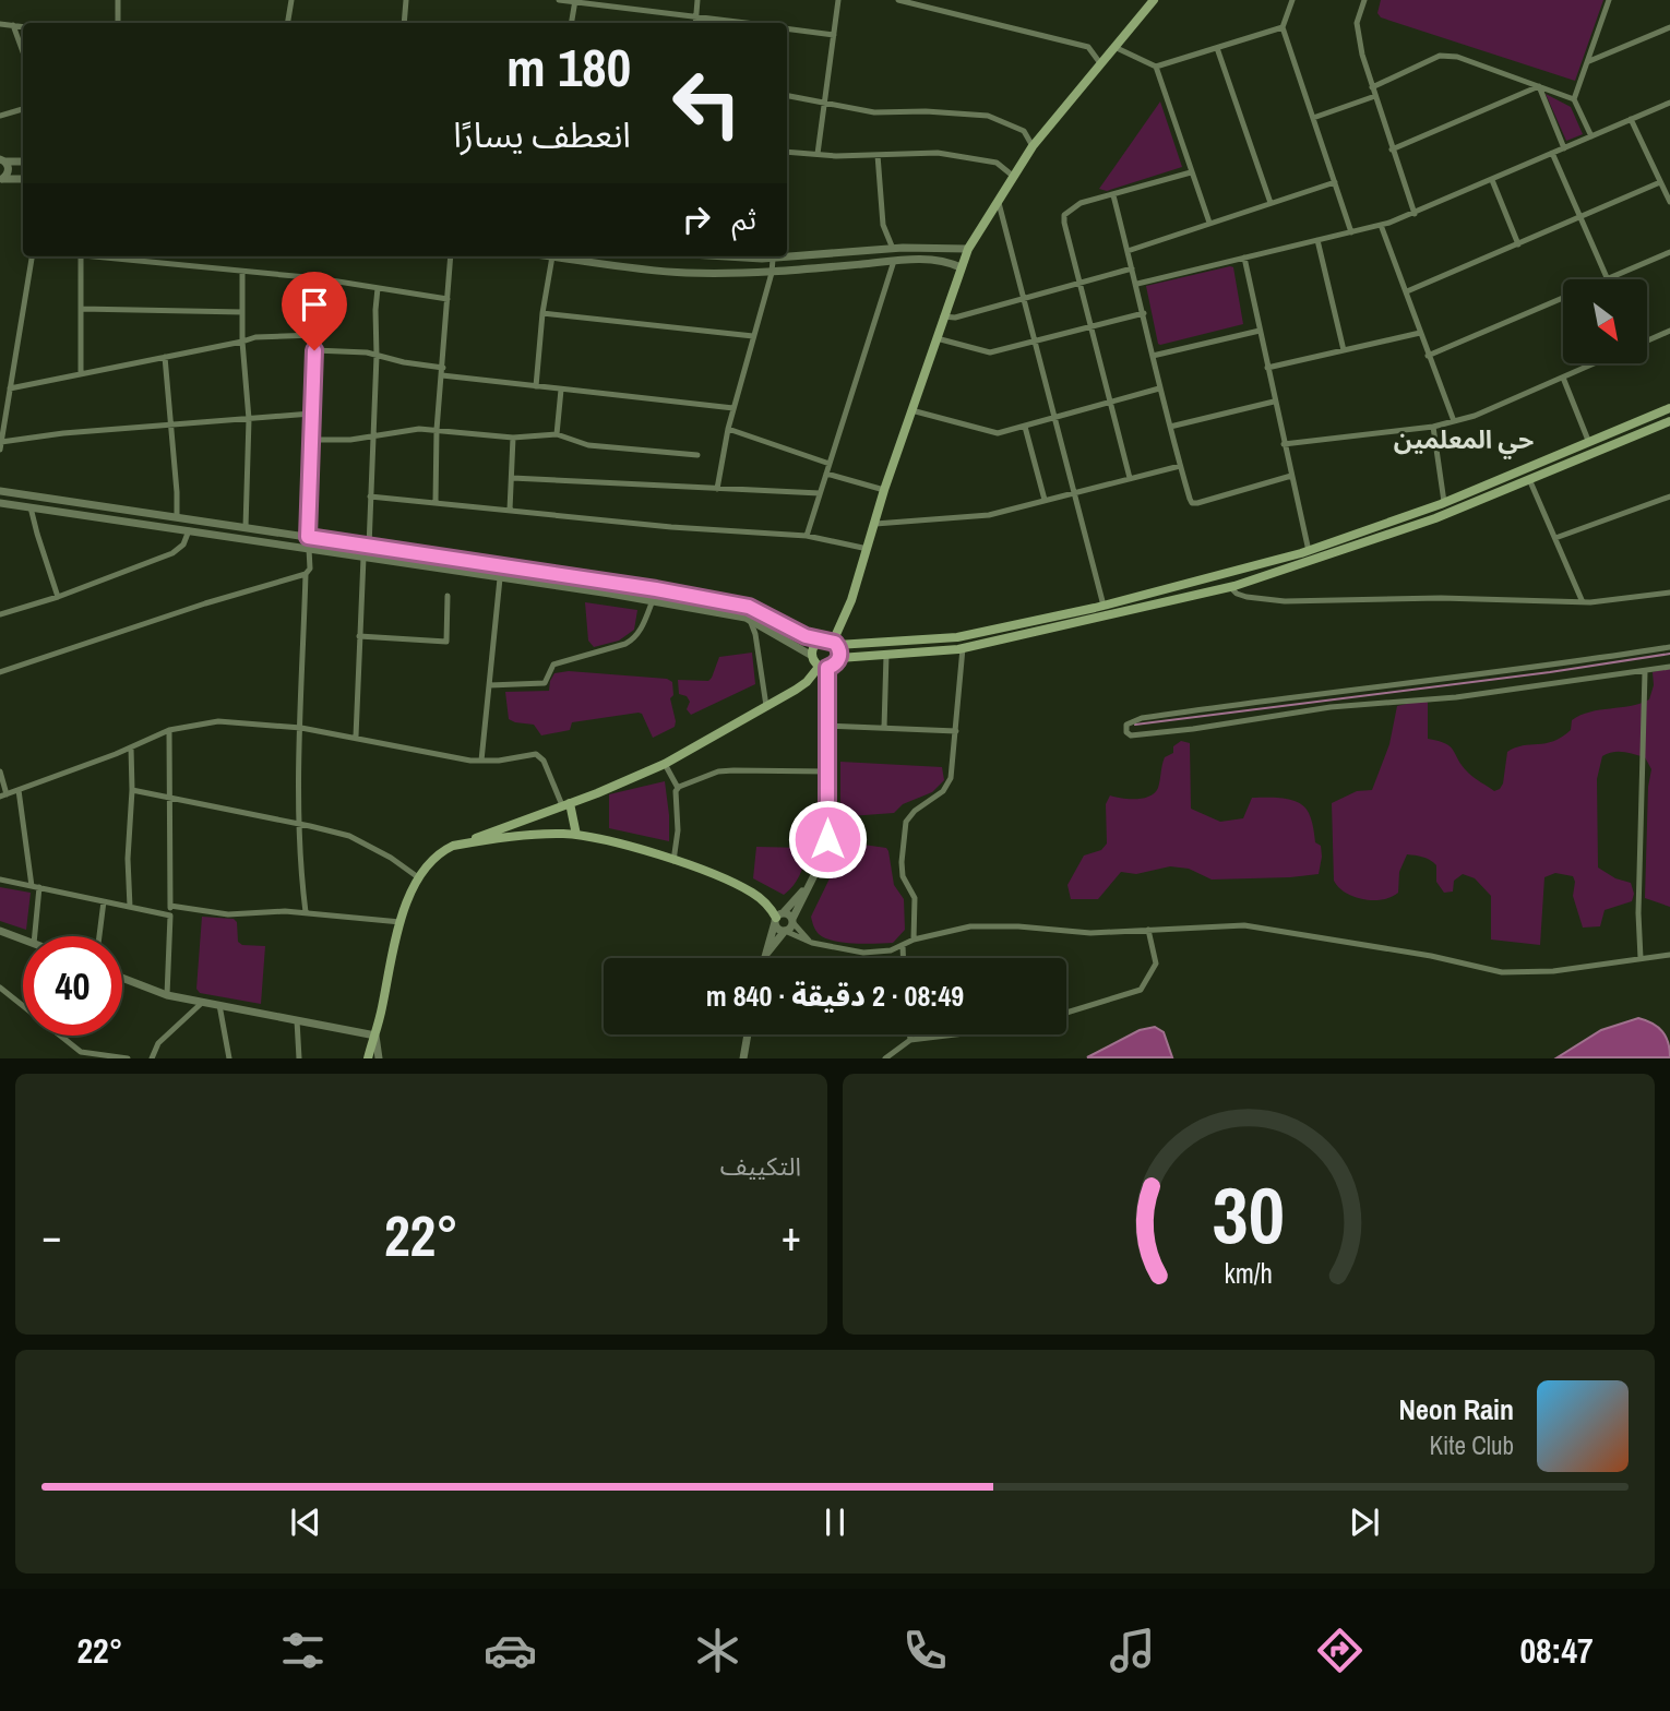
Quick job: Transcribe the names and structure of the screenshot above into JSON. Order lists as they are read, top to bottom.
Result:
{
  "districts": ["حي المعلمين"],
  "north": "bottom right",
  "page": {
    "turn": ["180 m", "انعطف يسارًا"],
    "then": "ثم",
    "limit": "40",
    "trip": "08:49 · 2 دقيقة · 840 m",
    "tile": "التكييف",
    "heat": ["−", "22°", "+"],
    "song": ["Neon Rain", "Kite Club"],
    "tabs": ["08:47", "22°"],
    "gauge": ["30", "km/h"]
  }
}
